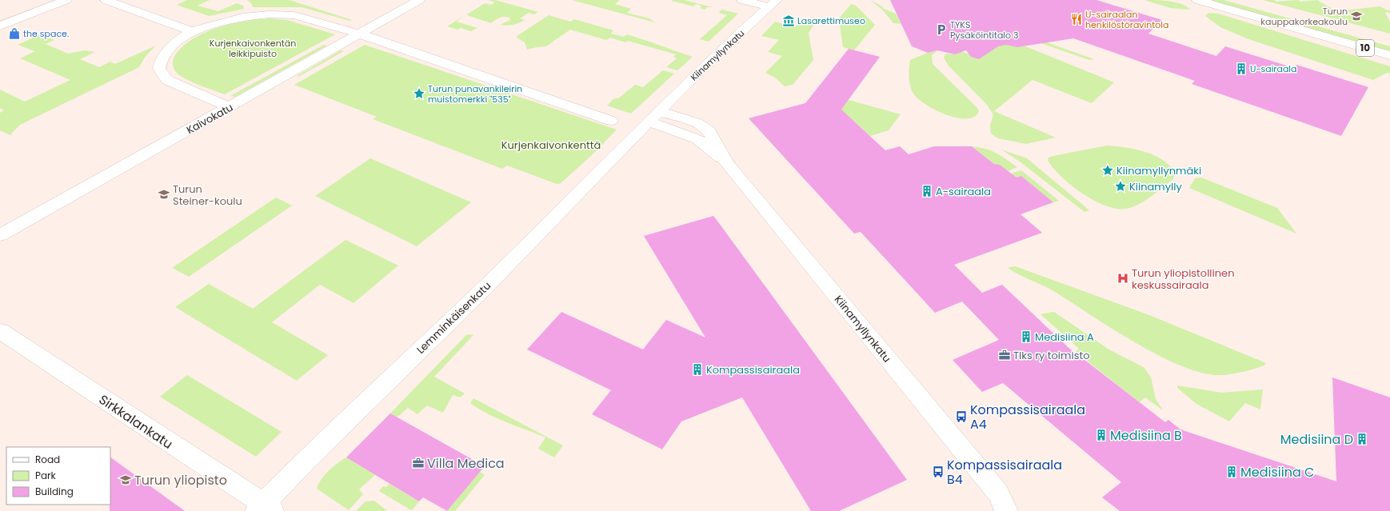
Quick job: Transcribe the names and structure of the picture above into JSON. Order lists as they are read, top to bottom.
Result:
{
  "streets": {
    "main road": [
      "10",
      "Kiinamyllynkatu",
      "Kaivokatu",
      "Lemminkäisenkatu",
      "Sirkkalankatu"
    ]
  },
  "crossings": [
    ["Kiinamyllynkatu", "Lemminkäisenkatu"],
    ["Lemminkäisenkatu", "Sirkkalankatu"]
  ],
  "parks": ["Kurjenkaivonkentän leikkipuisto", "Kurjenkaivonkenttä"],
  "places": {
    "school or university": ["Turun kauppakorkeakoulu", "Turun Steiner-koulu", "Turun yliopisto"],
    "restaurant": ["U-sairaalan henkilöstöravintola"],
    "museum": ["Lasarettimuseo"],
    "parking": ["TYKS Pysäköintitalo 3"],
    "shop": ["the space."],
    "building": [
      "U-sairaala",
      "A-sairaala",
      "Medisiina A",
      "Kompassisairaala",
      "Medisiina B",
      "Medisiina D",
      "Medisiina C"
    ],
    "place": ["Turun punavankileirin muistomerkki \"535\"", "Kiinamyllynmäki", "Kiinamylly"],
    "hospital": ["Turun yliopistollinen keskussairaala"],
    "office": ["Tlks ry toimisto", "Villa Medica"],
    "bus stop": ["Kompassisairaala A4", "Kompassisairaala B4"]
  },
  "legend": ["Road", "Park", "Building"]
}
